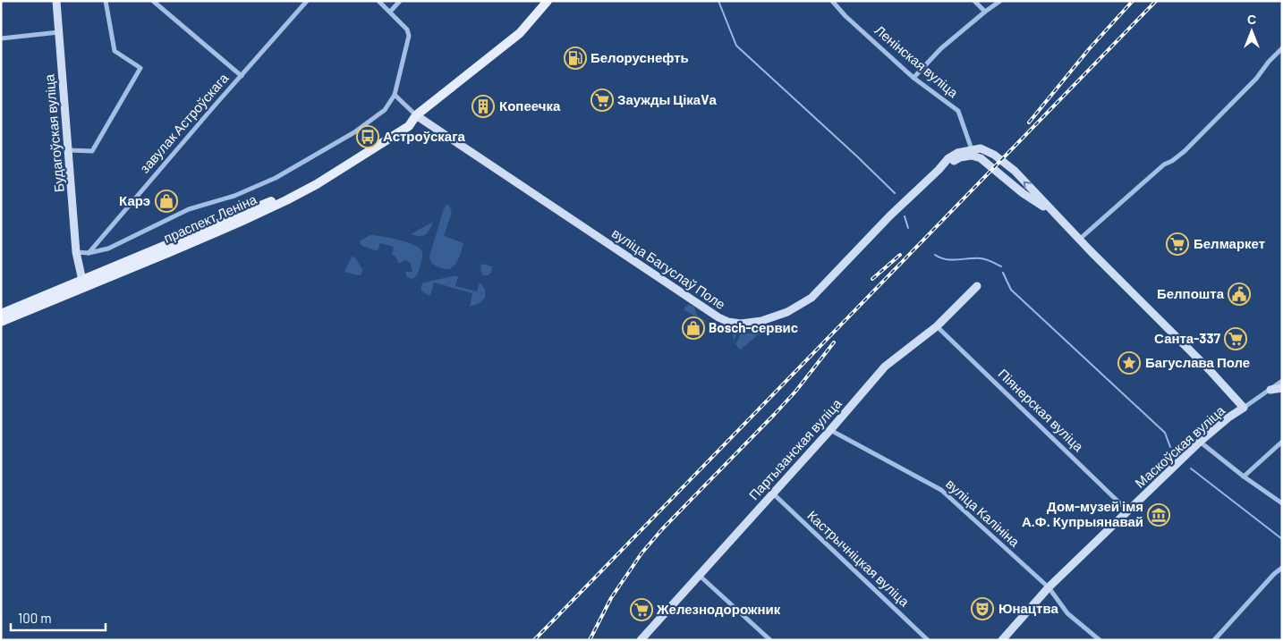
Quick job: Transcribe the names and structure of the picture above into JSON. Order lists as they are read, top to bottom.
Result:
{
  "streets": {
    "main road": [
      "Будагоўская вуліца",
      "праспект Леніна",
      "вуліца Багуслаў Поле",
      "Маскоўская вуліца",
      "Партызанская вуліца"
    ],
    "street": [
      "Ленінская вуліца",
      "завулак Астроўскага",
      "Піянерская вуліца",
      "вуліца Калініна",
      "Кастрычніцкая вуліца"
    ]
  },
  "crossings": [
    ["Ленінская вуліца", "вуліца Багуслаў Поле"],
    ["Будагоўская вуліца", "праспект Леніна"],
    ["праспект Леніна", "вуліца Багуслаў Поле"],
    ["вуліца Багуслаў Поле", "Маскоўская вуліца"],
    ["Піянерская вуліца", "Маскоўская вуліца"],
    ["Піянерская вуліца", "Партызанская вуліца"],
    ["Маскоўская вуліца", "вуліца Калініна"],
    ["Партызанская вуліца", "вуліца Калініна"],
    ["Партызанская вуліца", "Кастрычніцкая вуліца"]
  ],
  "places": {
    "fuel station": ["Белоруснефть"],
    "supermarket": [
      "Заужды ЦікаVа",
      "Белмаркет",
      "Санта-337",
      "Железнодорожник"
    ],
    "building": ["Копеечка"],
    "bus stop": ["Астроўскага"],
    "shop": ["Карэ", "Bosch-сервис"],
    "public building": ["Белпошта"],
    "place": ["Багуслава Поле"],
    "museum": ["Дом-музей імя А.Ф. Купрыянавай"],
    "theatre": ["Юнацтва"]
  },
  "scale_bar": "100 m",
  "north": "top"
}
